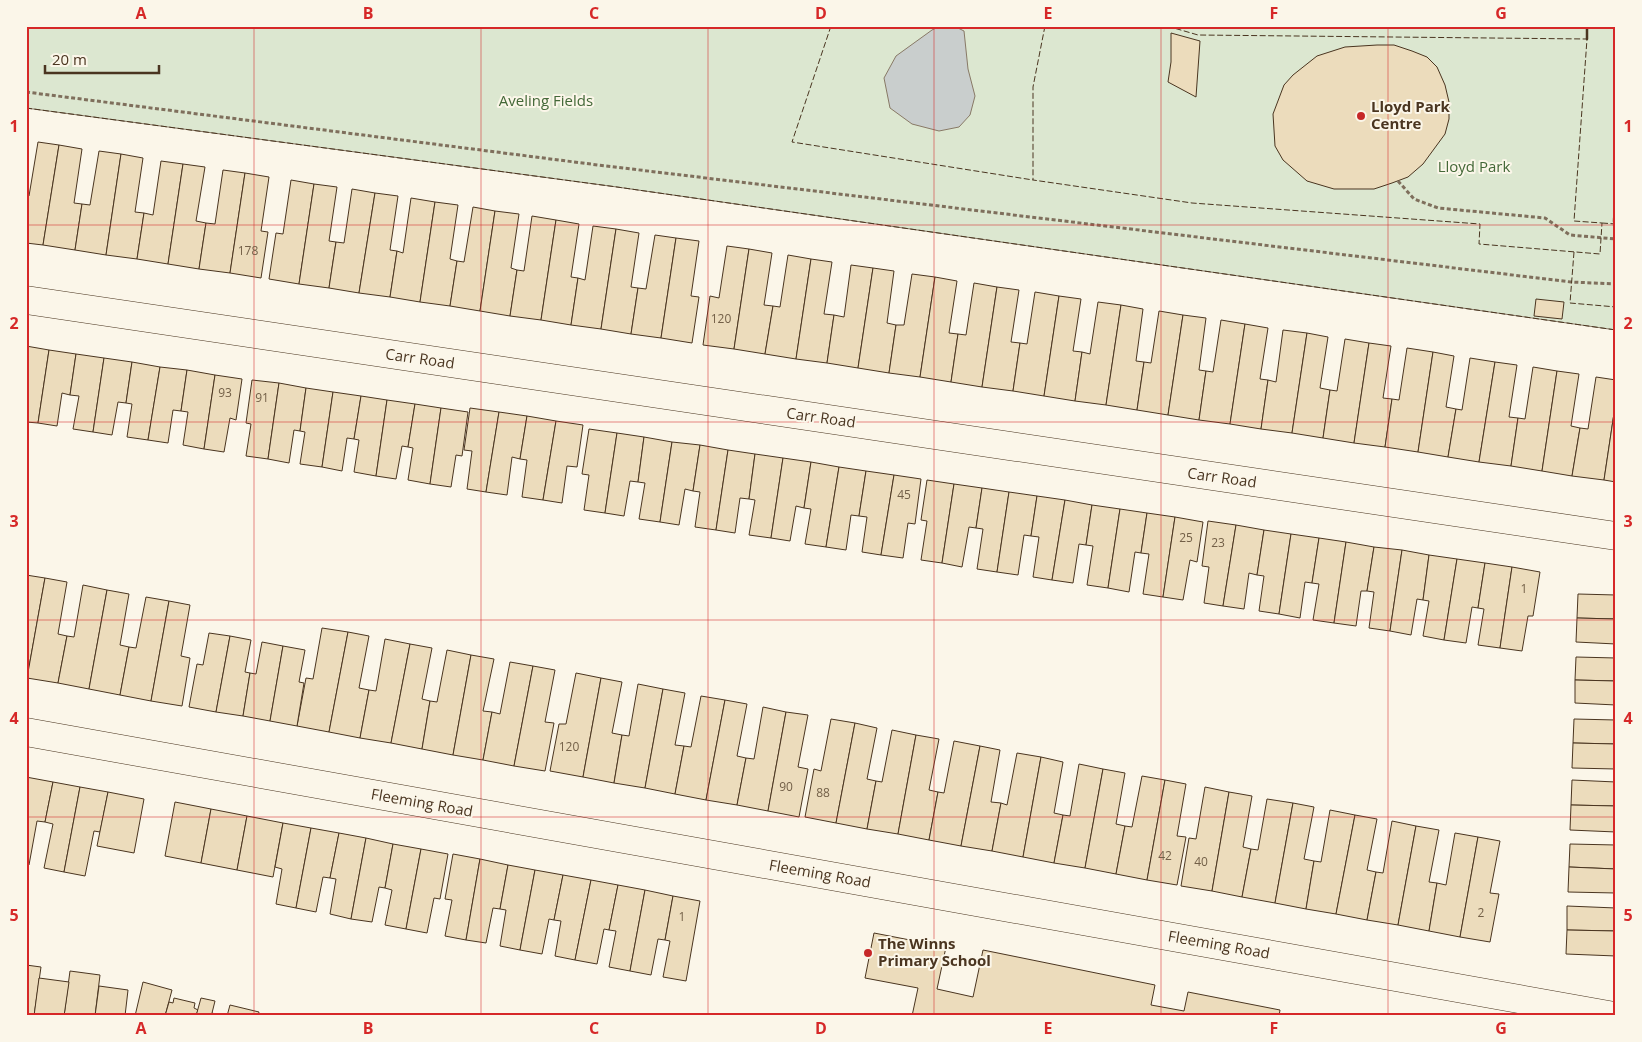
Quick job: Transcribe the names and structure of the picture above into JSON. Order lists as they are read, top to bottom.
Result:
{
  "streets": {
    "street": ["Carr Road", "Fleeming Road"]
  },
  "parks": ["Aveling Fields", "Lloyd Park"],
  "places": ["Lloyd Park Centre", "The Winns Primary School"],
  "house_numbers": [
    "178",
    "120",
    "93",
    "91",
    "45",
    "25",
    "23",
    "1",
    "120",
    "90",
    "88",
    "42",
    "40",
    "2",
    "1"
  ],
  "scale_bar": "20 m",
  "grid": {
    "columns": [
      "A",
      "B",
      "C",
      "D",
      "E",
      "F",
      "G"
    ],
    "rows": [
      "1",
      "2",
      "3",
      "4",
      "5"
    ]
  }
}
